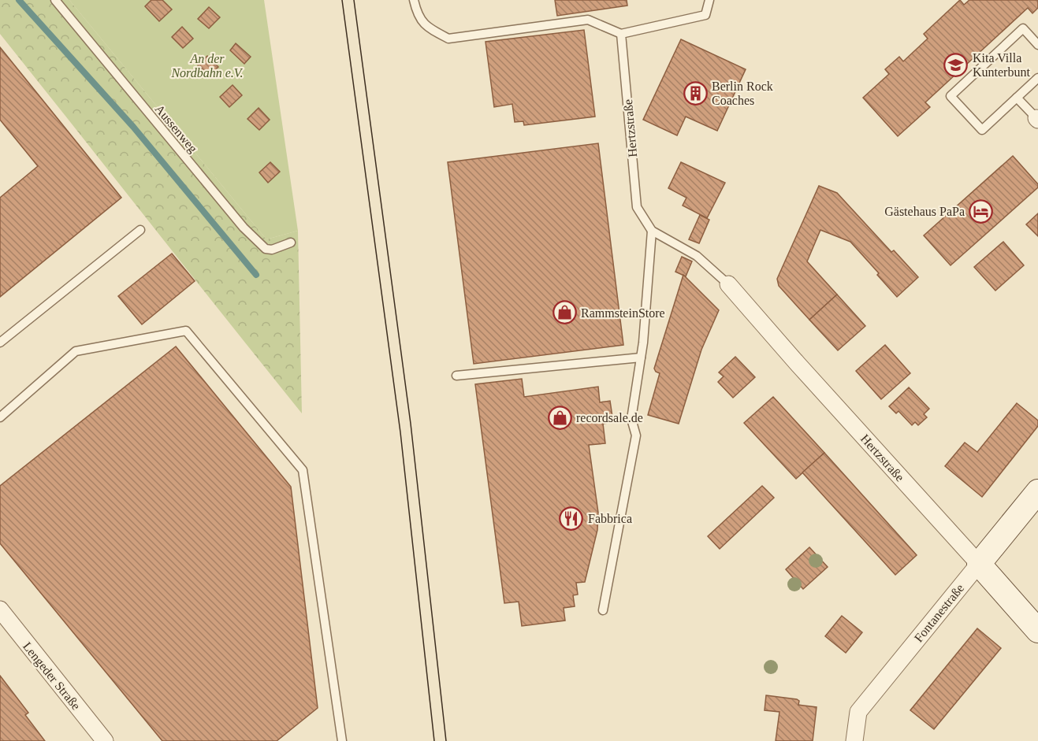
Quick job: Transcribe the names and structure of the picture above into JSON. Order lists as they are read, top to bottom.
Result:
{
  "streets": {
    "street": ["Hertzstraße", "Fontanestraße", "Lengeder Straße"],
    "lane": ["Aussenweg"]
  },
  "crossings": [
    ["Hertzstraße", "Fontanestraße"]
  ],
  "parks": ["An der Nordbahn e.V."],
  "places": {
    "school or university": ["Kita Villa Kunterbunt"],
    "building": ["Berlin Rock Coaches"],
    "hotel": ["Gästehaus PaPa"],
    "shop": ["RammsteinStore", "recordsale.de"],
    "restaurant": ["Fabbrica"]
  }
}
